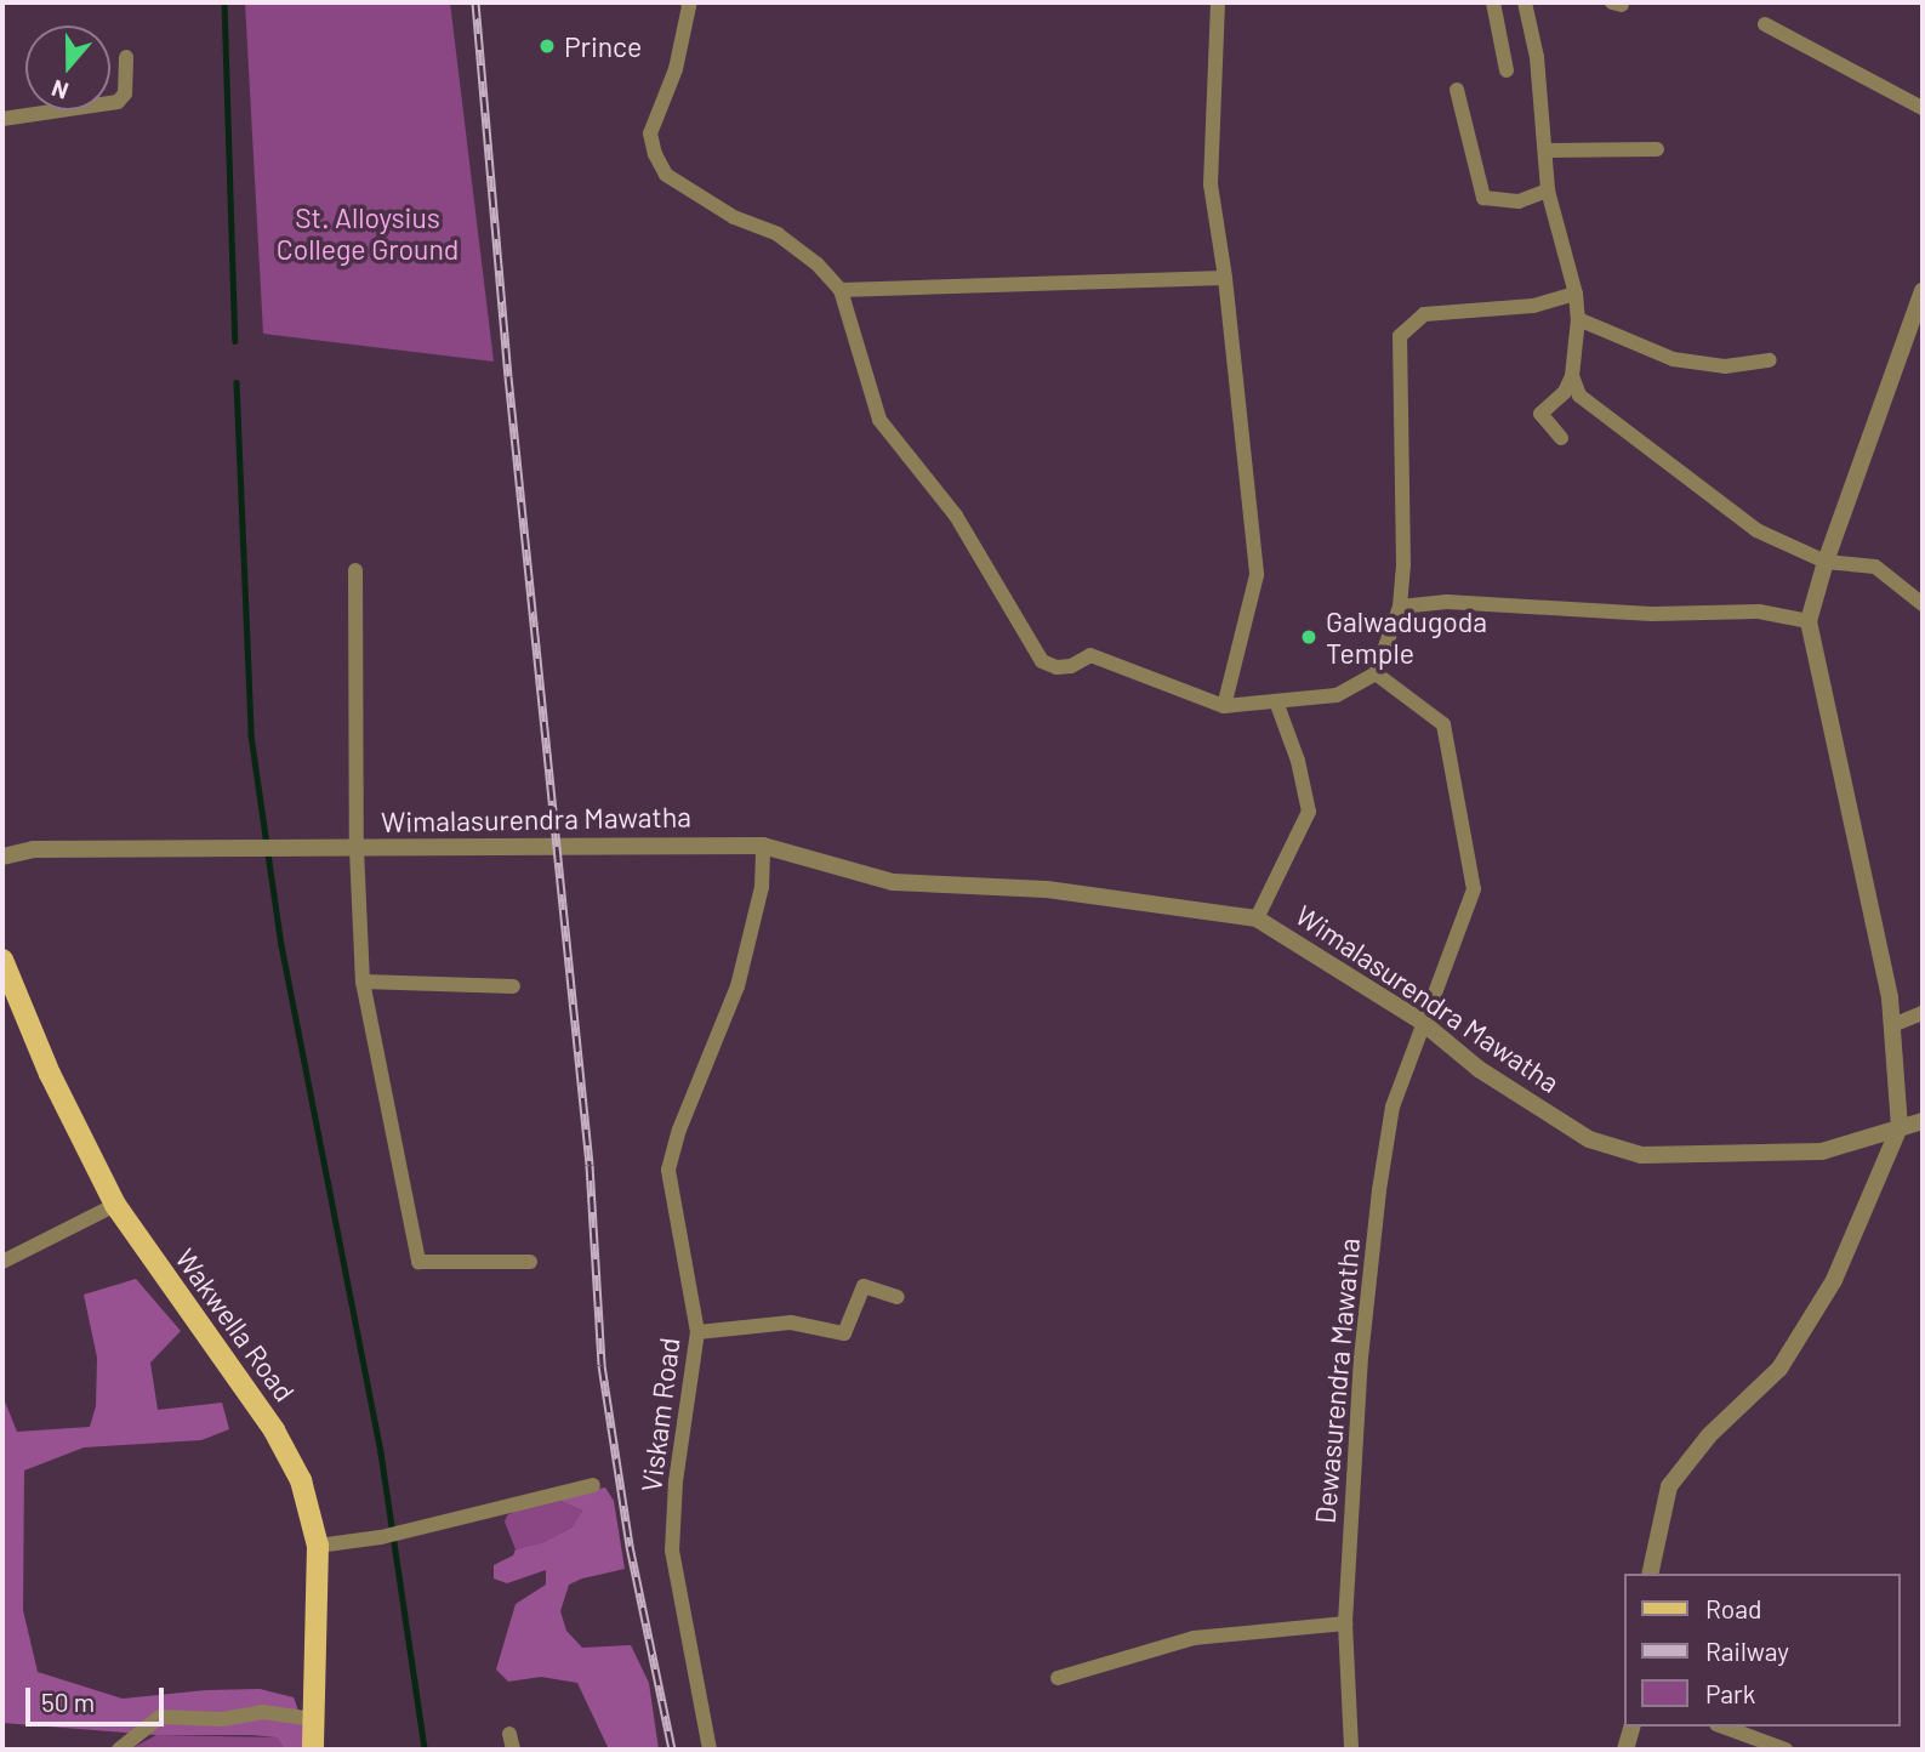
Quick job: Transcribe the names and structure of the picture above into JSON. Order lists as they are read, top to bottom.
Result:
{
  "streets": {
    "main road": ["Wakwella Road"],
    "street": ["Wimalasurendra Mawatha", "Dewasurendra Mawatha", "Viskam Road"]
  },
  "crossings": [
    ["Wimalasurendra Mawatha", "Dewasurendra Mawatha"],
    ["Wimalasurendra Mawatha", "Viskam Road"]
  ],
  "parks": ["St. Alloysius College Ground"],
  "places": ["Prince", "Galwadugoda Temple"],
  "legend": ["Road", "Railway", "Park"],
  "scale_bar": "50 m",
  "north": "bottom"
}
